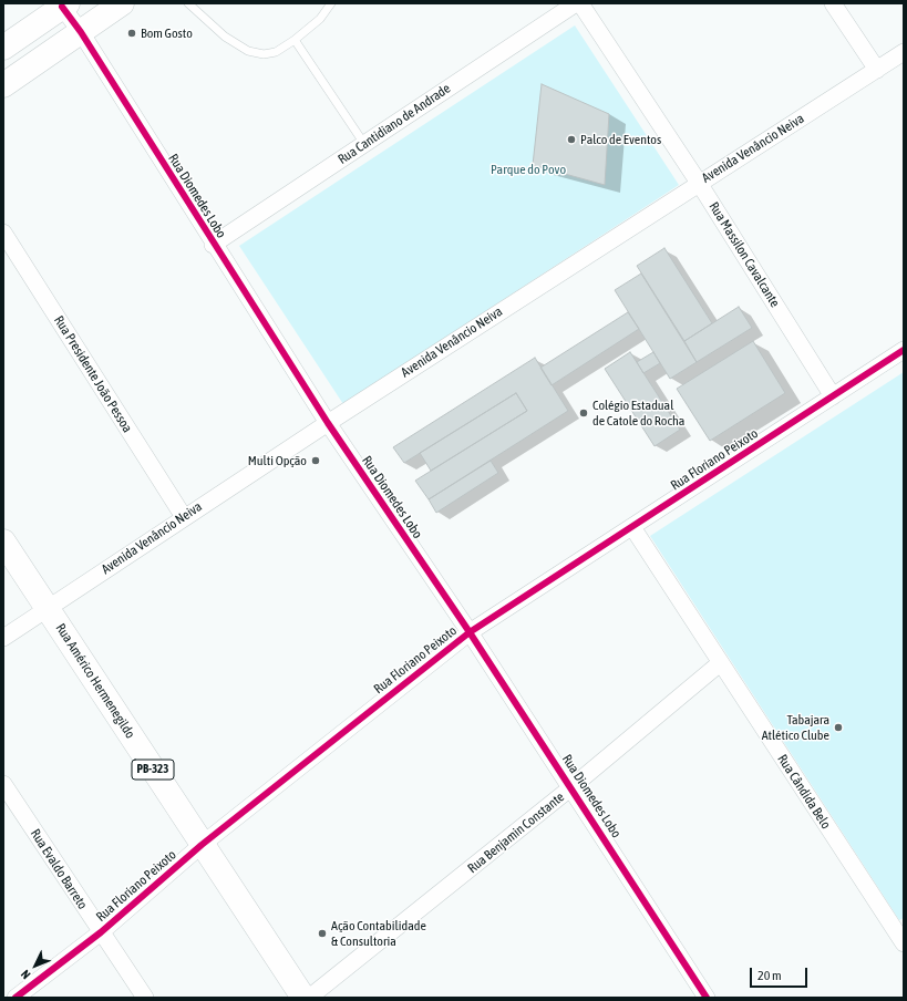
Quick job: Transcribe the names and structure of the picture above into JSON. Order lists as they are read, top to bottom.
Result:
{
  "streets": {
    "main road": ["Rua Américo Hermenegildo", "PB-323"],
    "street": [
      "Rua Cantidiano de Andrade",
      "Avenida Venâncio Neiva",
      "Rua Diomedes Lobo",
      "Rua Massilon Cavalcante",
      "Rua Presidente João Pessoa",
      "Rua Floriano Peixoto",
      "Rua Cândida Belo",
      "Rua Benjamin Constante",
      "Rua Evaldo Barreto"
    ]
  },
  "crossings": [
    ["Rua Cantidiano de Andrade", "Rua Diomedes Lobo"],
    ["Avenida Venâncio Neiva", "Rua Diomedes Lobo"],
    ["Avenida Venâncio Neiva", "Rua Massilon Cavalcante"],
    ["Avenida Venâncio Neiva", "Rua Presidente João Pessoa"],
    ["Avenida Venâncio Neiva", "Rua Américo Hermenegildo"],
    ["Rua Diomedes Lobo", "Rua Floriano Peixoto"],
    ["Rua Diomedes Lobo", "Rua Benjamin Constante"],
    ["Rua Massilon Cavalcante", "Rua Floriano Peixoto"],
    ["Rua Floriano Peixoto", "Rua Américo Hermenegildo"],
    ["Rua Floriano Peixoto", "Rua Cândida Belo"],
    ["Rua Floriano Peixoto", "Rua Evaldo Barreto"],
    ["Rua Cândida Belo", "Rua Benjamin Constante"]
  ],
  "parks": ["Parque do Povo"],
  "places": [
    "Bom Gosto",
    "Palco de Eventos",
    "Colégio Estadual de Catole do Rocha",
    "Multi Opção",
    "Tabajara Atlético Clube",
    "Ação Contabilidade & Consultoria"
  ],
  "scale_bar": "20 m",
  "north": "bottom left"
}
